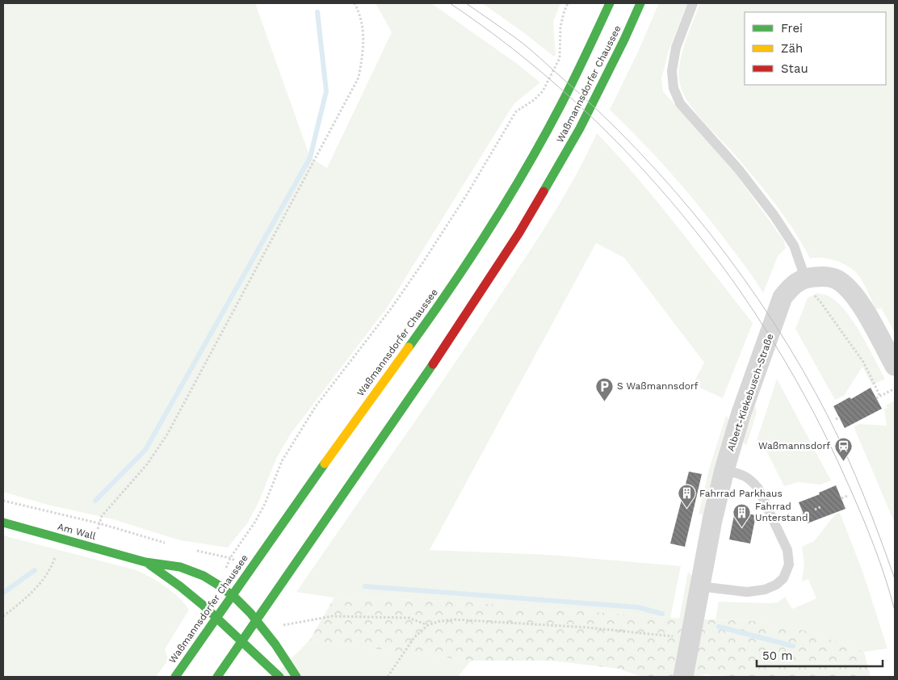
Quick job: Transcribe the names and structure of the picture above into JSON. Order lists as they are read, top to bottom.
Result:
{
  "streets": {
    "main road": ["Waßmannsdorfer Chaussee", "Am Wall"],
    "street": ["Albert-Kiekebusch-Straße"]
  },
  "crossings": [
    ["Waßmannsdorfer Chaussee", "Am Wall"]
  ],
  "places": {
    "parking": ["S Waßmannsdorf"],
    "station": ["Waßmannsdorf"],
    "building": ["Fahrrad Parkhaus", "Fahrrad Unterstand"]
  },
  "legend": ["Frei", "Zäh", "Stau"],
  "scale_bar": "50 m"
}
